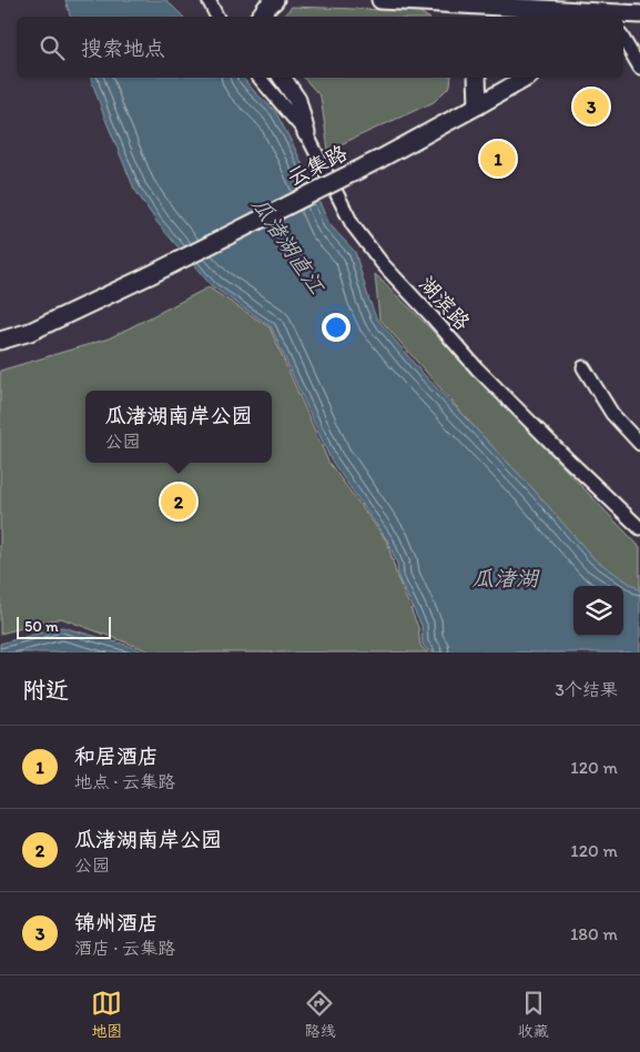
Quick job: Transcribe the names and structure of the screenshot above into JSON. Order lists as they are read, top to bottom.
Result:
{
  "streets": {
    "street": ["云集路", "湖滨路"]
  },
  "water": ["瓜渚湖直江", "瓜渚湖"],
  "scale_bar": "50 m",
  "page": {
    "search": "搜索地点",
    "pins": ["3", "1", "2"],
    "popup": ["瓜渚湖南岸公园", "公园"],
    "scale": "50 m",
    "heading": ["附近", "3个结果"],
    "list": [
      {
        "mark": "1",
        "name": "和居酒店",
        "note": "地点 · 云集路",
        "value": "120 m"
      },
      {
        "mark": "2",
        "name": "瓜渚湖南岸公园",
        "note": "公园",
        "value": "120 m"
      },
      {
        "mark": "3",
        "name": "锦州酒店",
        "note": "酒店 · 云集路",
        "value": "180 m"
      }
    ],
    "nav": ["地图", "路线", "收藏"]
  }
}
